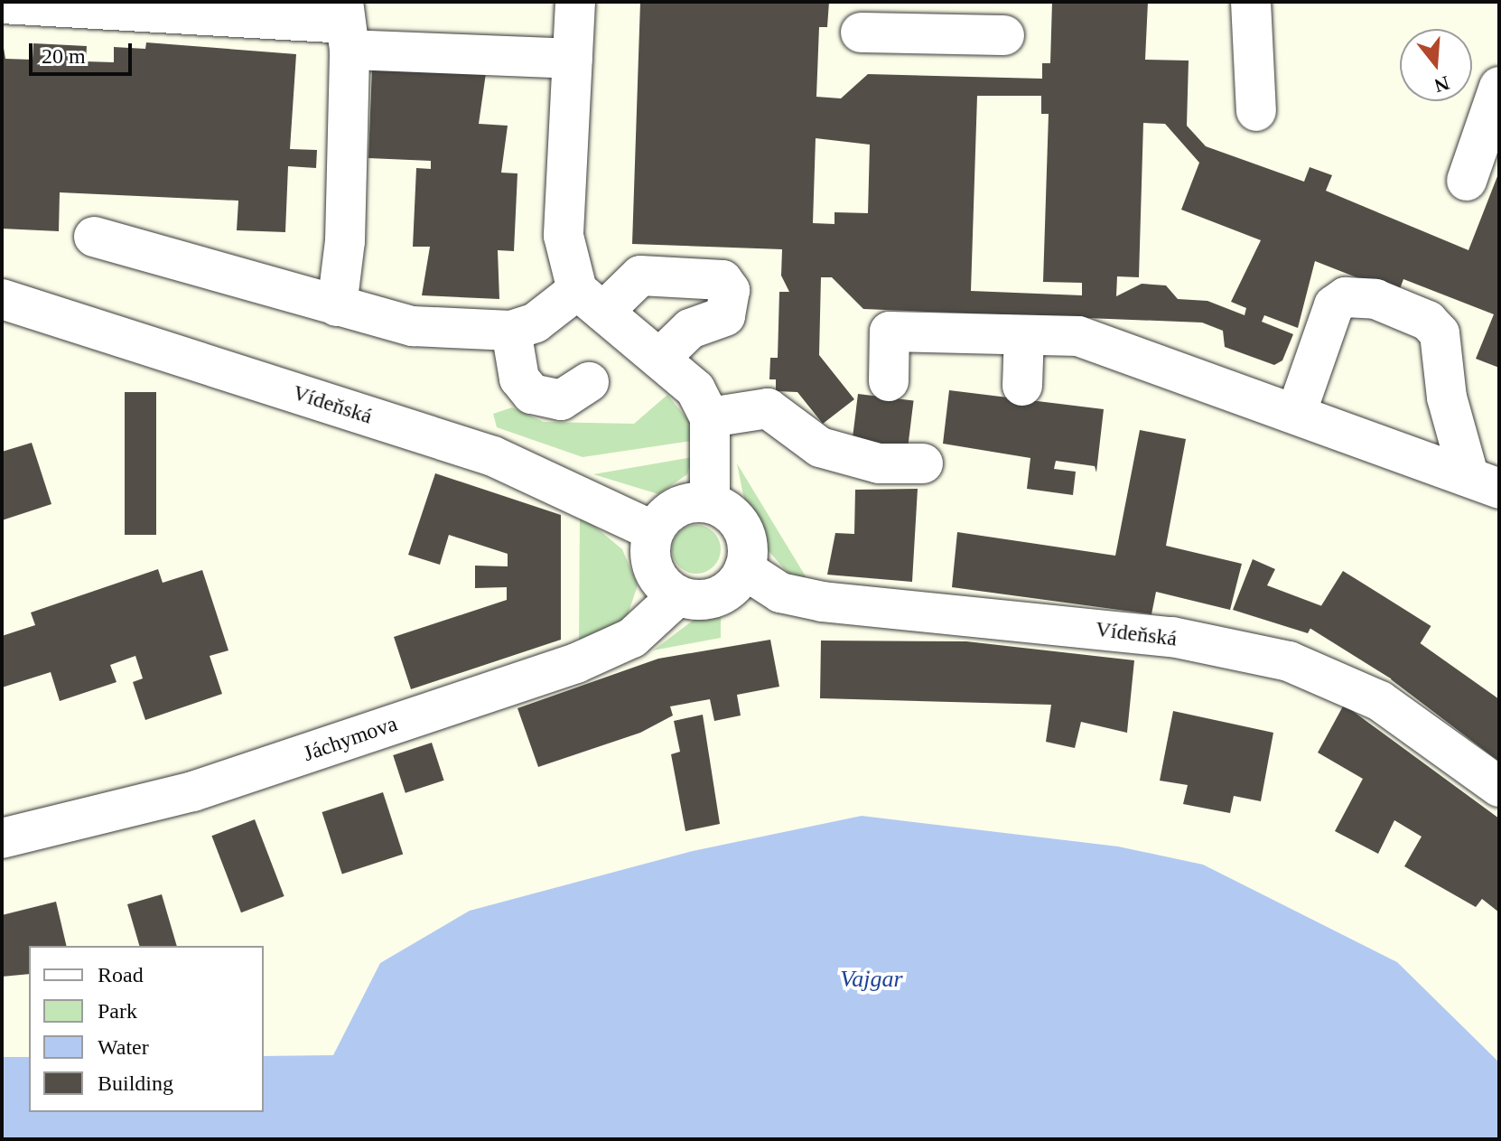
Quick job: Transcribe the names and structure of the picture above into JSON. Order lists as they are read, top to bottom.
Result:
{
  "streets": {
    "street": ["Vídeňská", "Jáchymova"]
  },
  "crossings": [
    ["Vídeňská", "Jáchymova"]
  ],
  "water": ["Vajgar"],
  "legend": [
    "Road",
    "Park",
    "Water",
    "Building"
  ],
  "scale_bar": "20 m",
  "north": "bottom"
}
